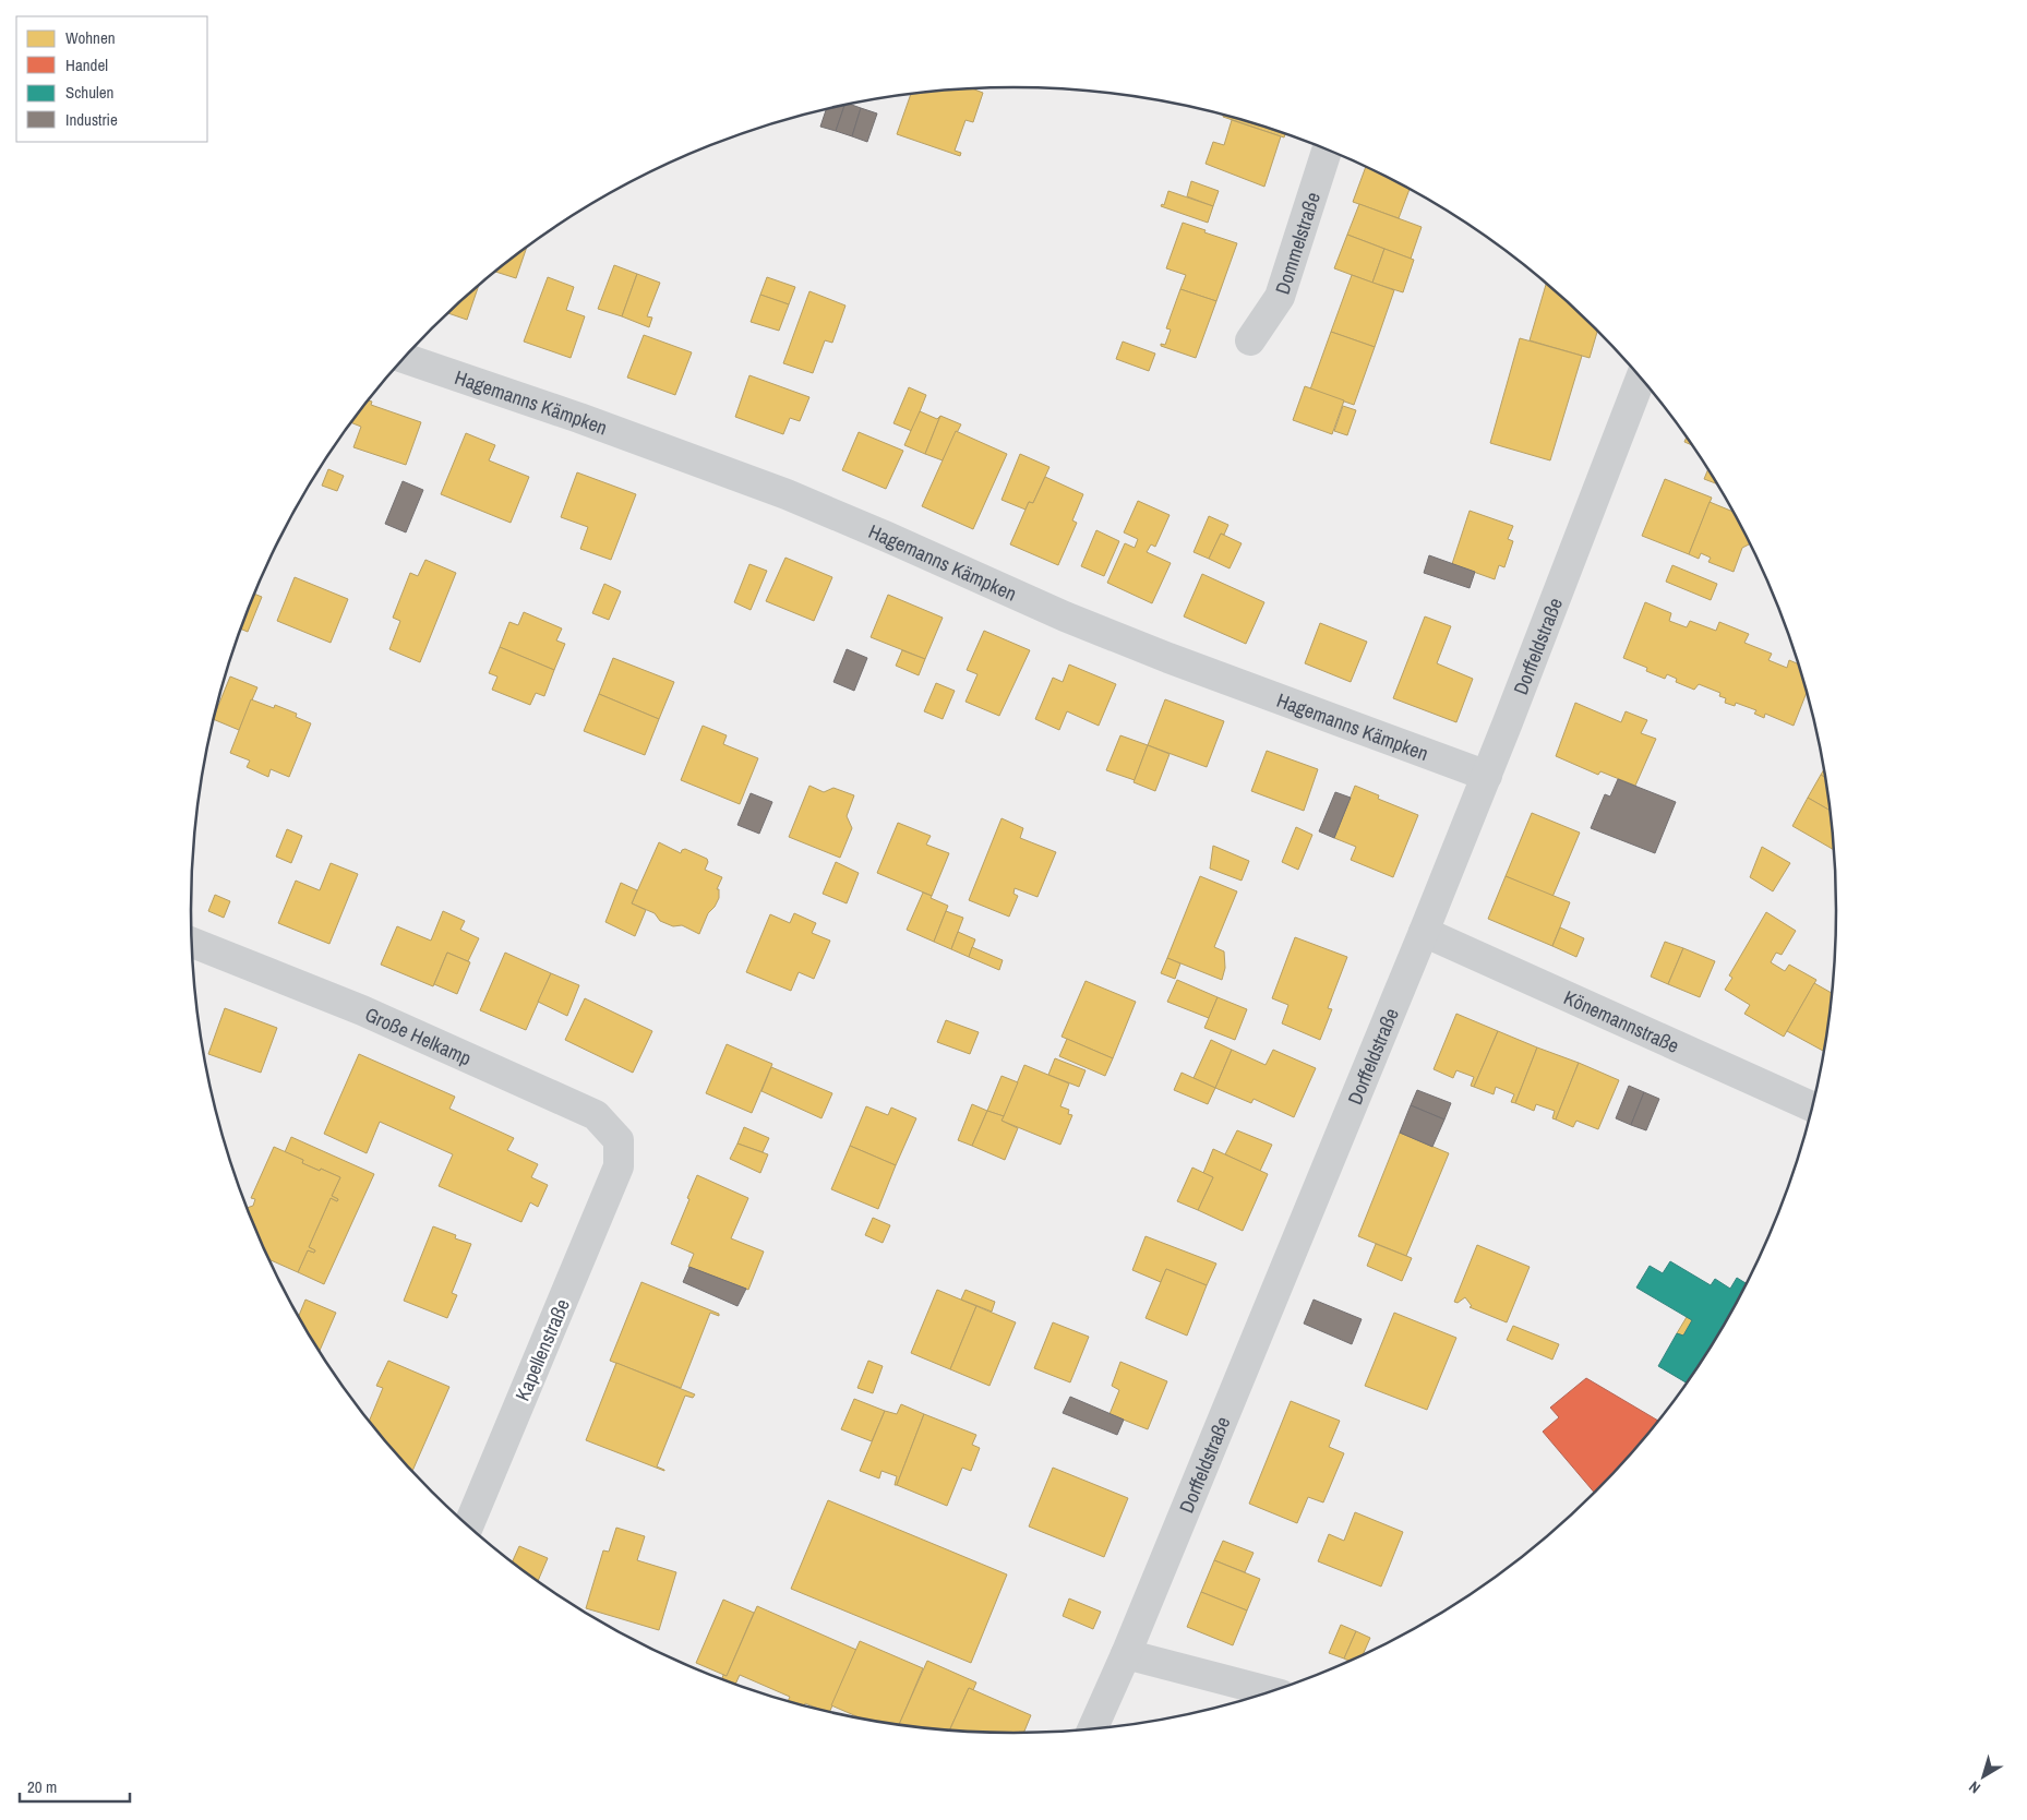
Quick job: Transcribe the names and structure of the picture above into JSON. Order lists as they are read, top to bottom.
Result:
{
  "streets": {
    "street": [
      "Dommelstraße",
      "Hagemanns Kämpken",
      "Dorffeldstraße",
      "Könemannstraße",
      "Große Helkamp",
      "Kapellenstraße"
    ]
  },
  "crossings": [
    ["Hagemanns Kämpken", "Dorffeldstraße"],
    ["Dorffeldstraße", "Könemannstraße"],
    ["Große Helkamp", "Kapellenstraße"]
  ],
  "legend": [
    "Wohnen",
    "Handel",
    "Schulen",
    "Industrie"
  ],
  "scale_bar": "20 m",
  "north": "bottom left"
}
